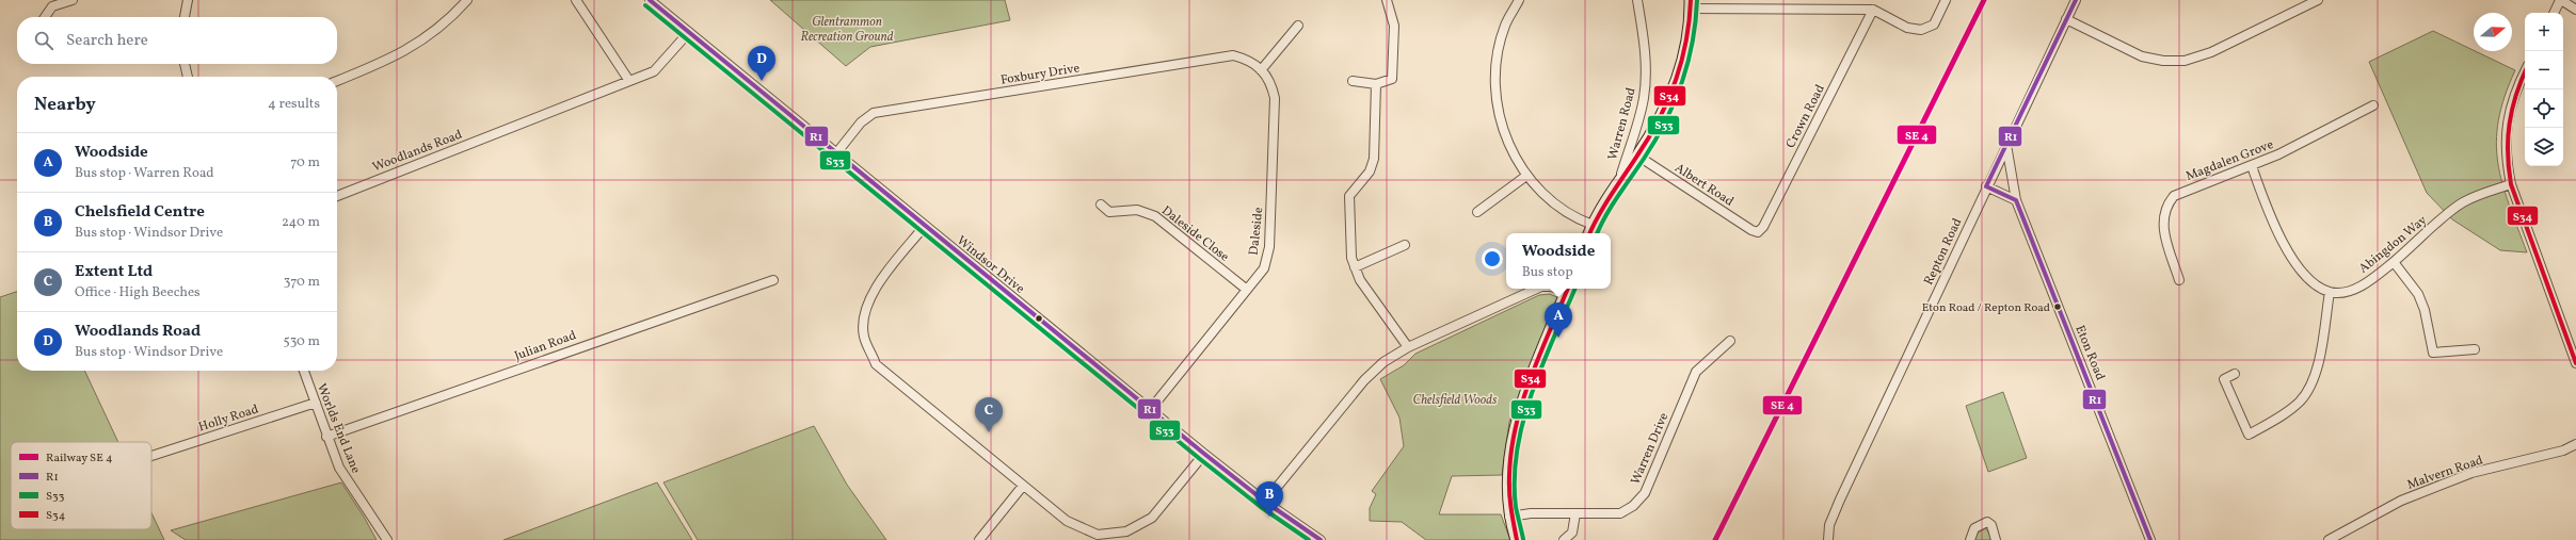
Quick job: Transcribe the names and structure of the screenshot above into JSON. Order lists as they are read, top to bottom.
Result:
{
  "streets": {
    "street": [
      "Foxbury Drive",
      "Crown Road",
      "Warren Road",
      "Woodlands Road",
      "Magdalen Grove",
      "Albert Road",
      "Daleside",
      "Daleside Close",
      "Abingdon Way",
      "Repton Road",
      "Windsor Drive",
      "Julian Road",
      "Eton Road",
      "Holly Road",
      "Worlds End Lane",
      "Warren Drive",
      "Malvern Road"
    ]
  },
  "crossings": [
    ["Foxbury Drive", "Daleside"],
    ["Foxbury Drive", "Windsor Drive"],
    ["Crown Road", "Albert Road"],
    ["Warren Road", "Albert Road"],
    ["Woodlands Road", "Windsor Drive"],
    ["Daleside", "Daleside Close"],
    ["Daleside", "Windsor Drive"],
    ["Repton Road", "Eton Road"],
    ["Julian Road", "Worlds End Lane"],
    ["Holly Road", "Worlds End Lane"]
  ],
  "parks": ["Glentrammon Recreation Ground", "Chelsfield Woods"],
  "places": ["Eton Road / Repton Road"],
  "lines": ["transit line R1", "transit line S33", "transit line S34"],
  "legend": [
    "Railway SE 4",
    "R1",
    "S33",
    "S34"
  ],
  "north": "right",
  "page": {
    "map_buttons": ["+", "−"],
    "search": "Search here",
    "pins": [
      "D",
      "A",
      "C",
      "B"
    ],
    "heading": ["Nearby", "4 results"],
    "list": [
      {
        "mark": "A",
        "name": "Woodside",
        "note": "Bus stop · Warren Road",
        "value": "70 m"
      },
      {
        "mark": "B",
        "name": "Chelsfield Centre",
        "note": "Bus stop · Windsor Drive",
        "value": "240 m"
      },
      {
        "mark": "C",
        "name": "Extent Ltd",
        "note": "Office · High Beeches",
        "value": "370 m"
      },
      {
        "mark": "D",
        "name": "Woodlands Road",
        "note": "Bus stop · Windsor Drive",
        "value": "530 m"
      }
    ],
    "popup": ["Woodside", "Bus stop"]
  }
}
